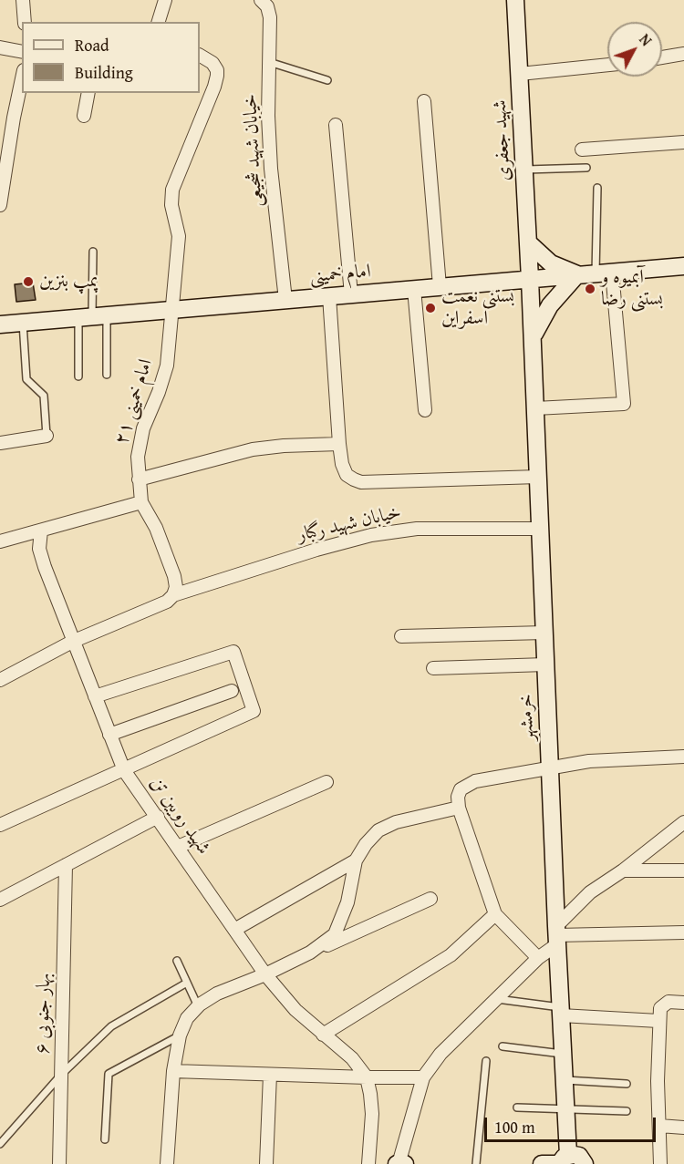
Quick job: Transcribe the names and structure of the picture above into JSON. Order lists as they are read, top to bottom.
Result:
{
  "streets": {
    "street": [
      "شهید جعفری",
      "خیابان شهید شجیعی",
      "امام خمینی",
      "امام خمینی ۲۱",
      "خیابان شهید رگبار",
      "خرمشهر",
      "شهید رویین تن",
      "بهار جنوبی ۶"
    ]
  },
  "crossings": [
    ["شهید جعفری", "امام خمینی"],
    ["شهید جعفری", "خرمشهر"],
    ["خیابان شهید شجیعی", "امام خمینی"],
    ["امام خمینی", "امام خمینی ۲۱"],
    ["امام خمینی", "خرمشهر"],
    ["امام خمینی ۲۱", "خیابان شهید رگبار"],
    ["خیابان شهید رگبار", "خرمشهر"],
    ["خیابان شهید رگبار", "شهید رویین تن"]
  ],
  "places": ["پمپ بنزین", "آبمیوه و بستنی رضا", "بستنی نعمت اسفراین"],
  "legend": ["Road", "Building"],
  "scale_bar": "100 m",
  "north": "top right"
}
